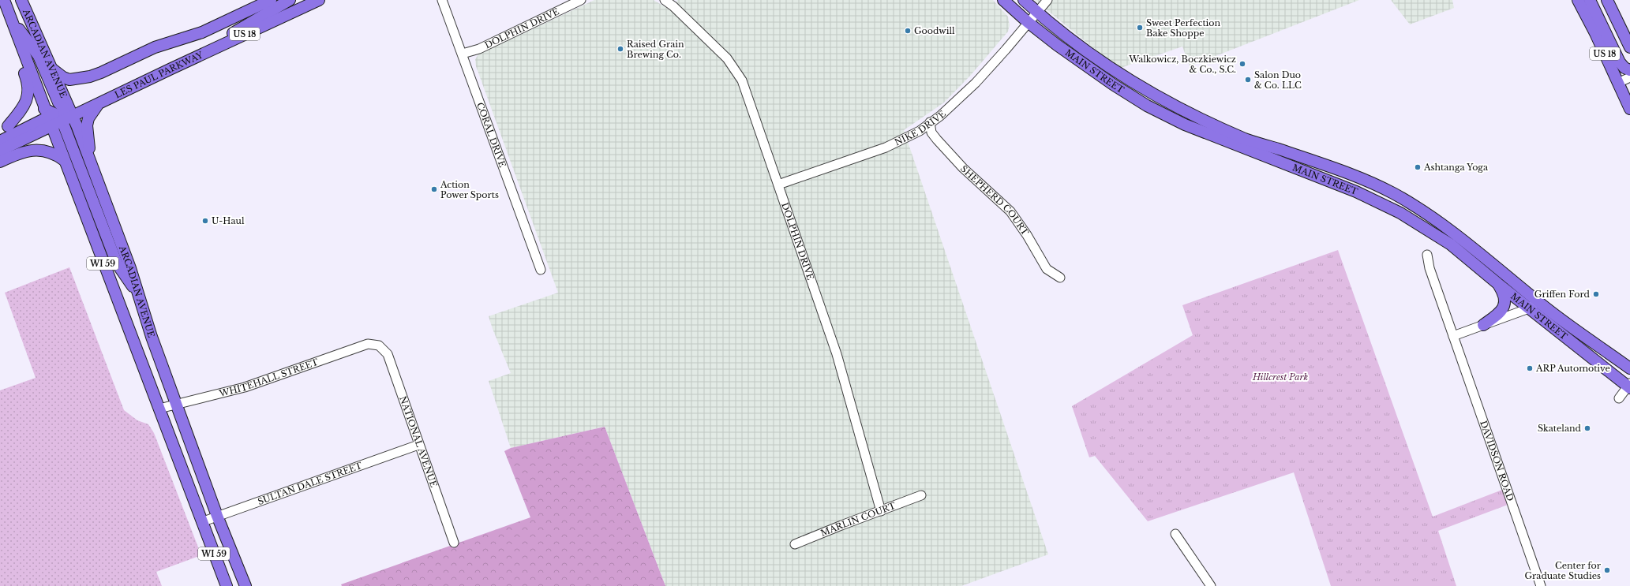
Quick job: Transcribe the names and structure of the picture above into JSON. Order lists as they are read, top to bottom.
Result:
{
  "streets": {
    "main road": [
      "US 18",
      "ARCADIAN AVENUE",
      "MAIN STREET",
      "LES PAUL PARKWAY",
      "WI 59"
    ],
    "street": [
      "DOLPHIN DRIVE",
      "NIKE DRIVE",
      "CORAL DRIVE",
      "SHEPHERD COURT",
      "WHITEHALL STREET",
      "NATIONAL AVENUE",
      "DAVIDSON ROAD",
      "SULTAN DALE STREET",
      "MARLIN COURT"
    ]
  },
  "crossings": [
    ["DOLPHIN DRIVE", "NIKE DRIVE"],
    ["DOLPHIN DRIVE", "CORAL DRIVE"],
    ["DOLPHIN DRIVE", "MARLIN COURT"],
    ["US 18", "ARCADIAN AVENUE"],
    ["ARCADIAN AVENUE", "LES PAUL PARKWAY"],
    ["ARCADIAN AVENUE", "WI 59"],
    ["ARCADIAN AVENUE", "WHITEHALL STREET"],
    ["ARCADIAN AVENUE", "SULTAN DALE STREET"],
    ["MAIN STREET", "NIKE DRIVE"],
    ["LES PAUL PARKWAY", "WI 59"],
    ["NIKE DRIVE", "SHEPHERD COURT"],
    ["WI 59", "SULTAN DALE STREET"],
    ["WHITEHALL STREET", "NATIONAL AVENUE"],
    ["NATIONAL AVENUE", "SULTAN DALE STREET"]
  ],
  "parks": ["Hillcrest Park"],
  "places": [
    "Sweet Perfection Bake Shoppe",
    "Goodwill",
    "Raised Grain Brewing Co.",
    "Walkowicz, Boczkiewicz & Co., S.C.",
    "Salon Duo & Co. LLC",
    "Ashtanga Yoga",
    "Action Power Sports",
    "U-Haul",
    "Griffen Ford",
    "ARP Automotive",
    "Skateland",
    "Center for Graduate Studies"
  ]
}
